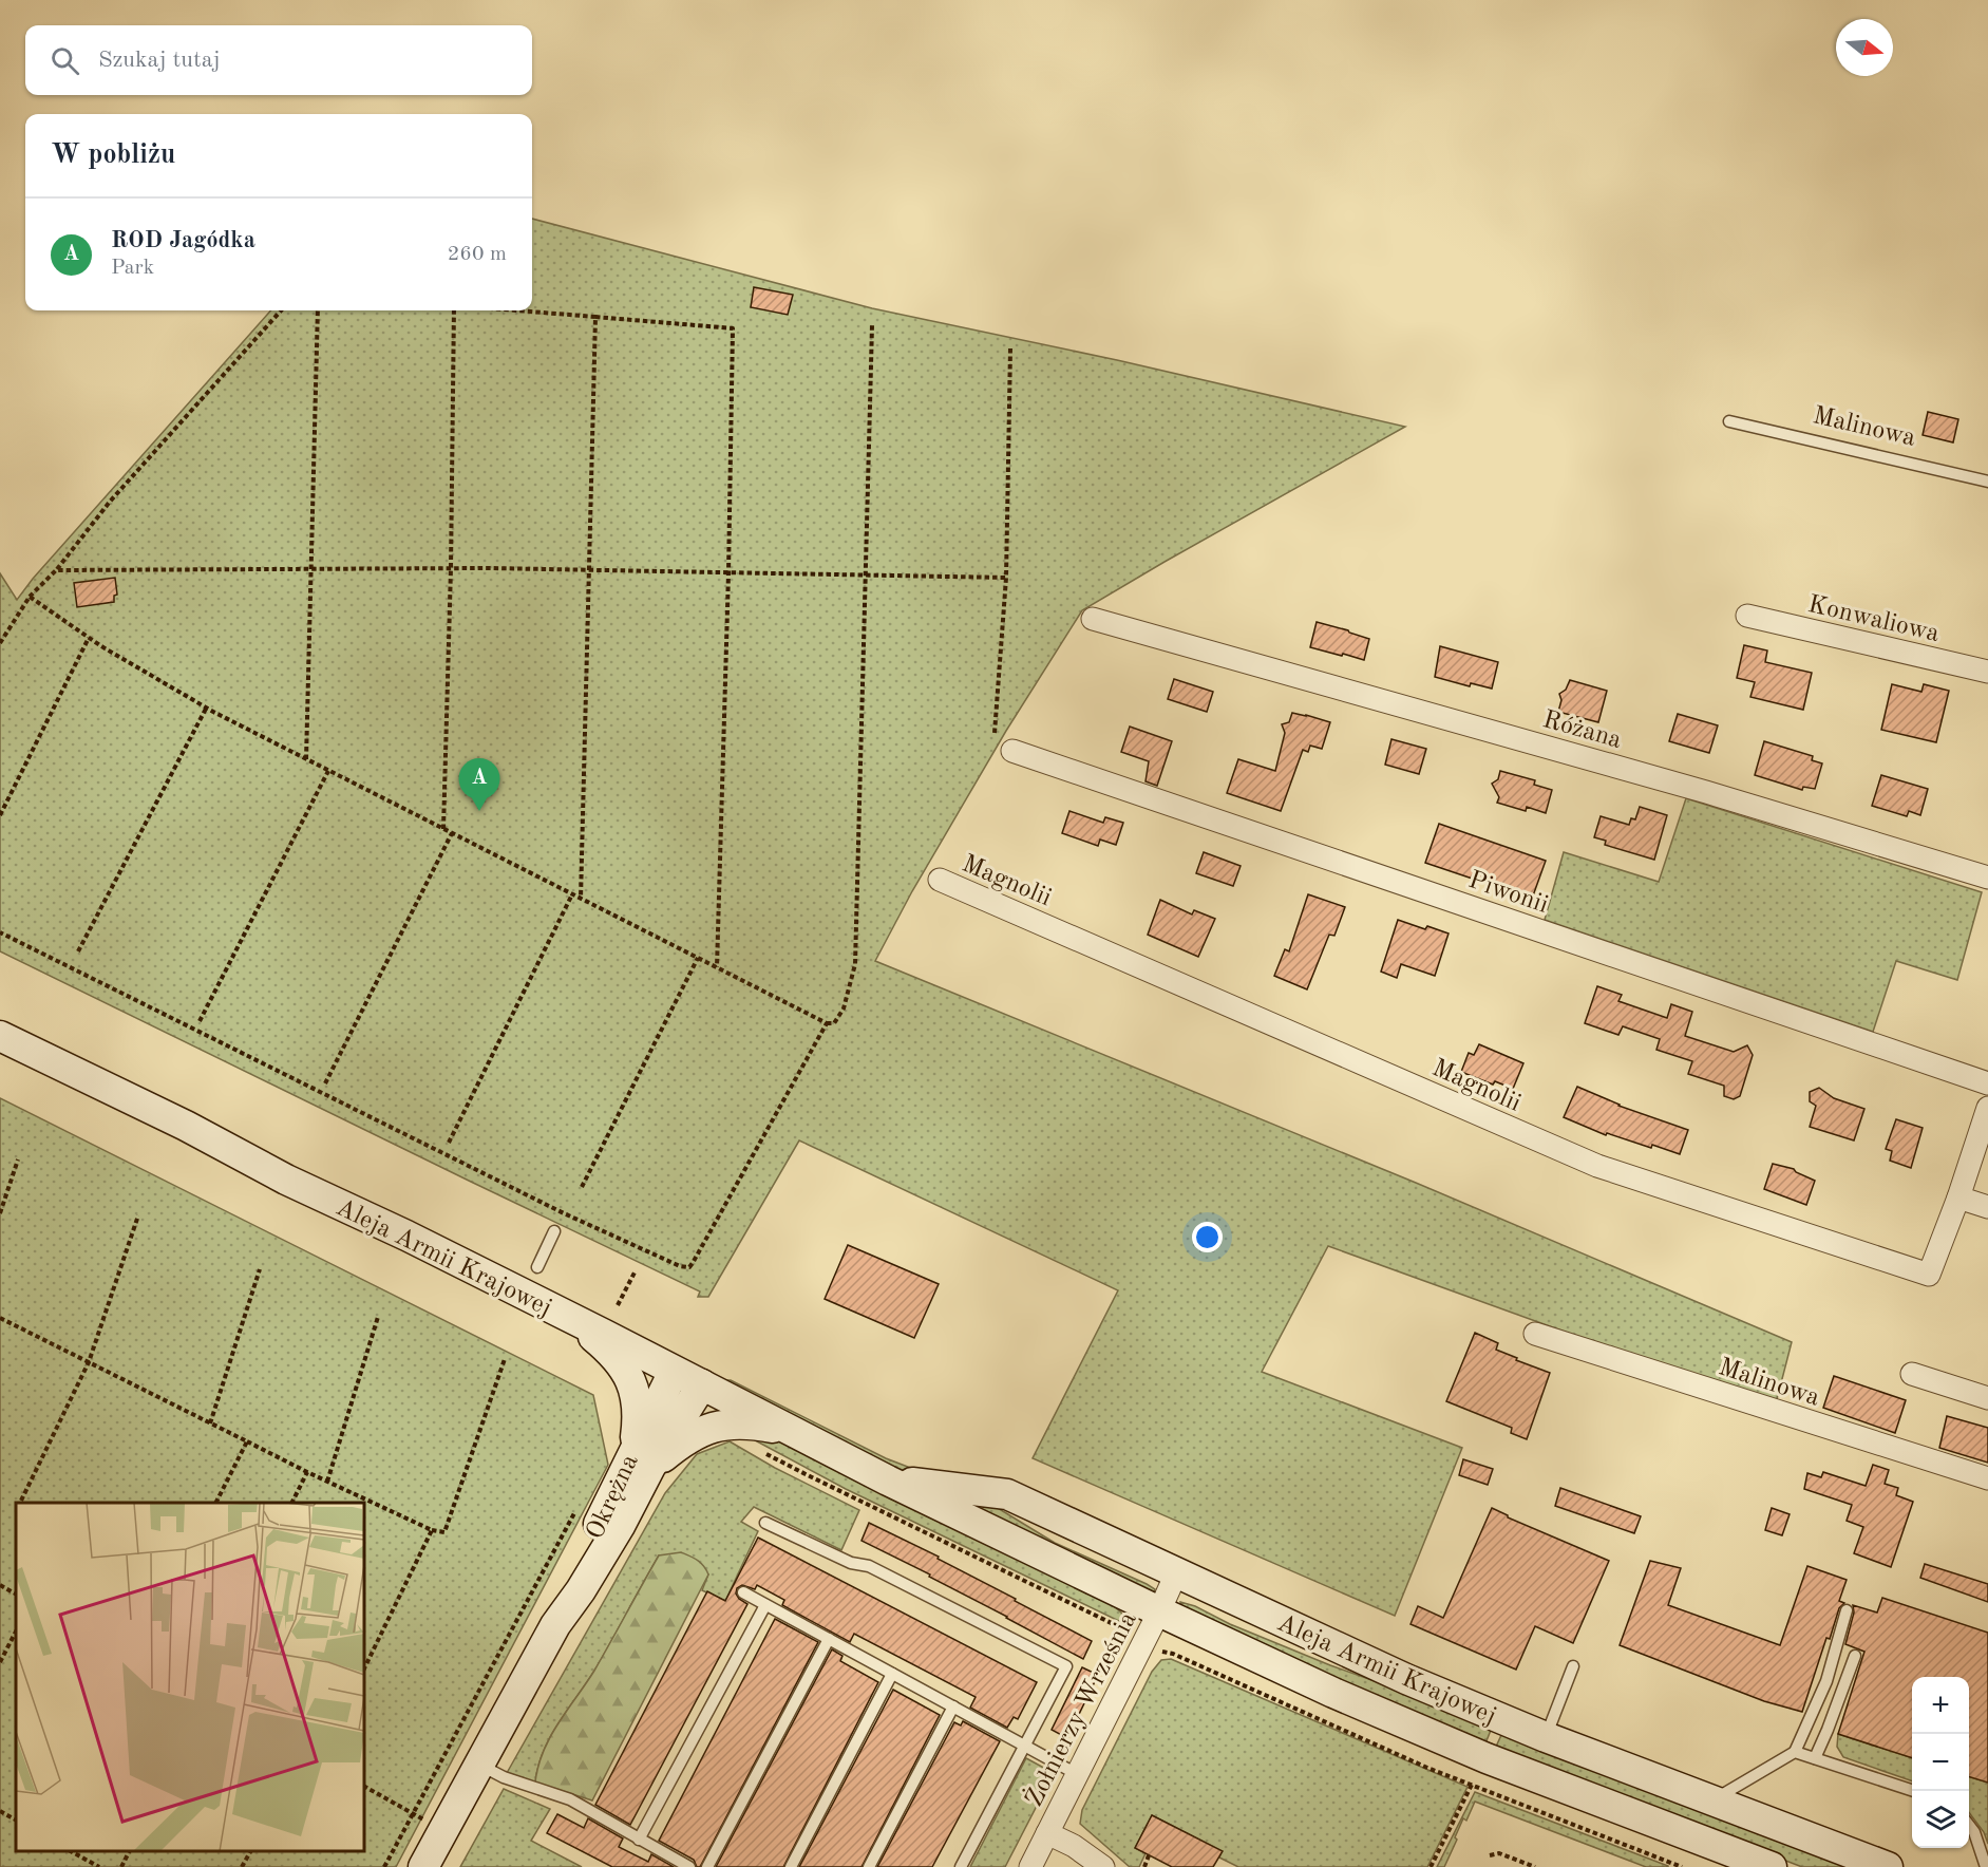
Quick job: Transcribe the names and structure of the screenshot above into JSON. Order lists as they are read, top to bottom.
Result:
{
  "streets": {
    "street": [
      "Malinowa",
      "Konwaliowa",
      "Różana",
      "Magnolii",
      "Piwonii",
      "Aleja Armii Krajowej",
      "Okrężna",
      "Żołnierzy Września"
    ]
  },
  "crossings": [
    ["Aleja Armii Krajowej", "Okrężna"],
    ["Aleja Armii Krajowej", "Żołnierzy Września"]
  ],
  "north": "right",
  "page": {
    "search": "Szukaj tutaj",
    "heading": "W pobliżu",
    "list": [
      {
        "mark": "A",
        "name": "ROD Jagódka",
        "note": "Park",
        "value": "260 m"
      }
    ],
    "pins": "A",
    "map_buttons": ["+", "−"]
  }
}
